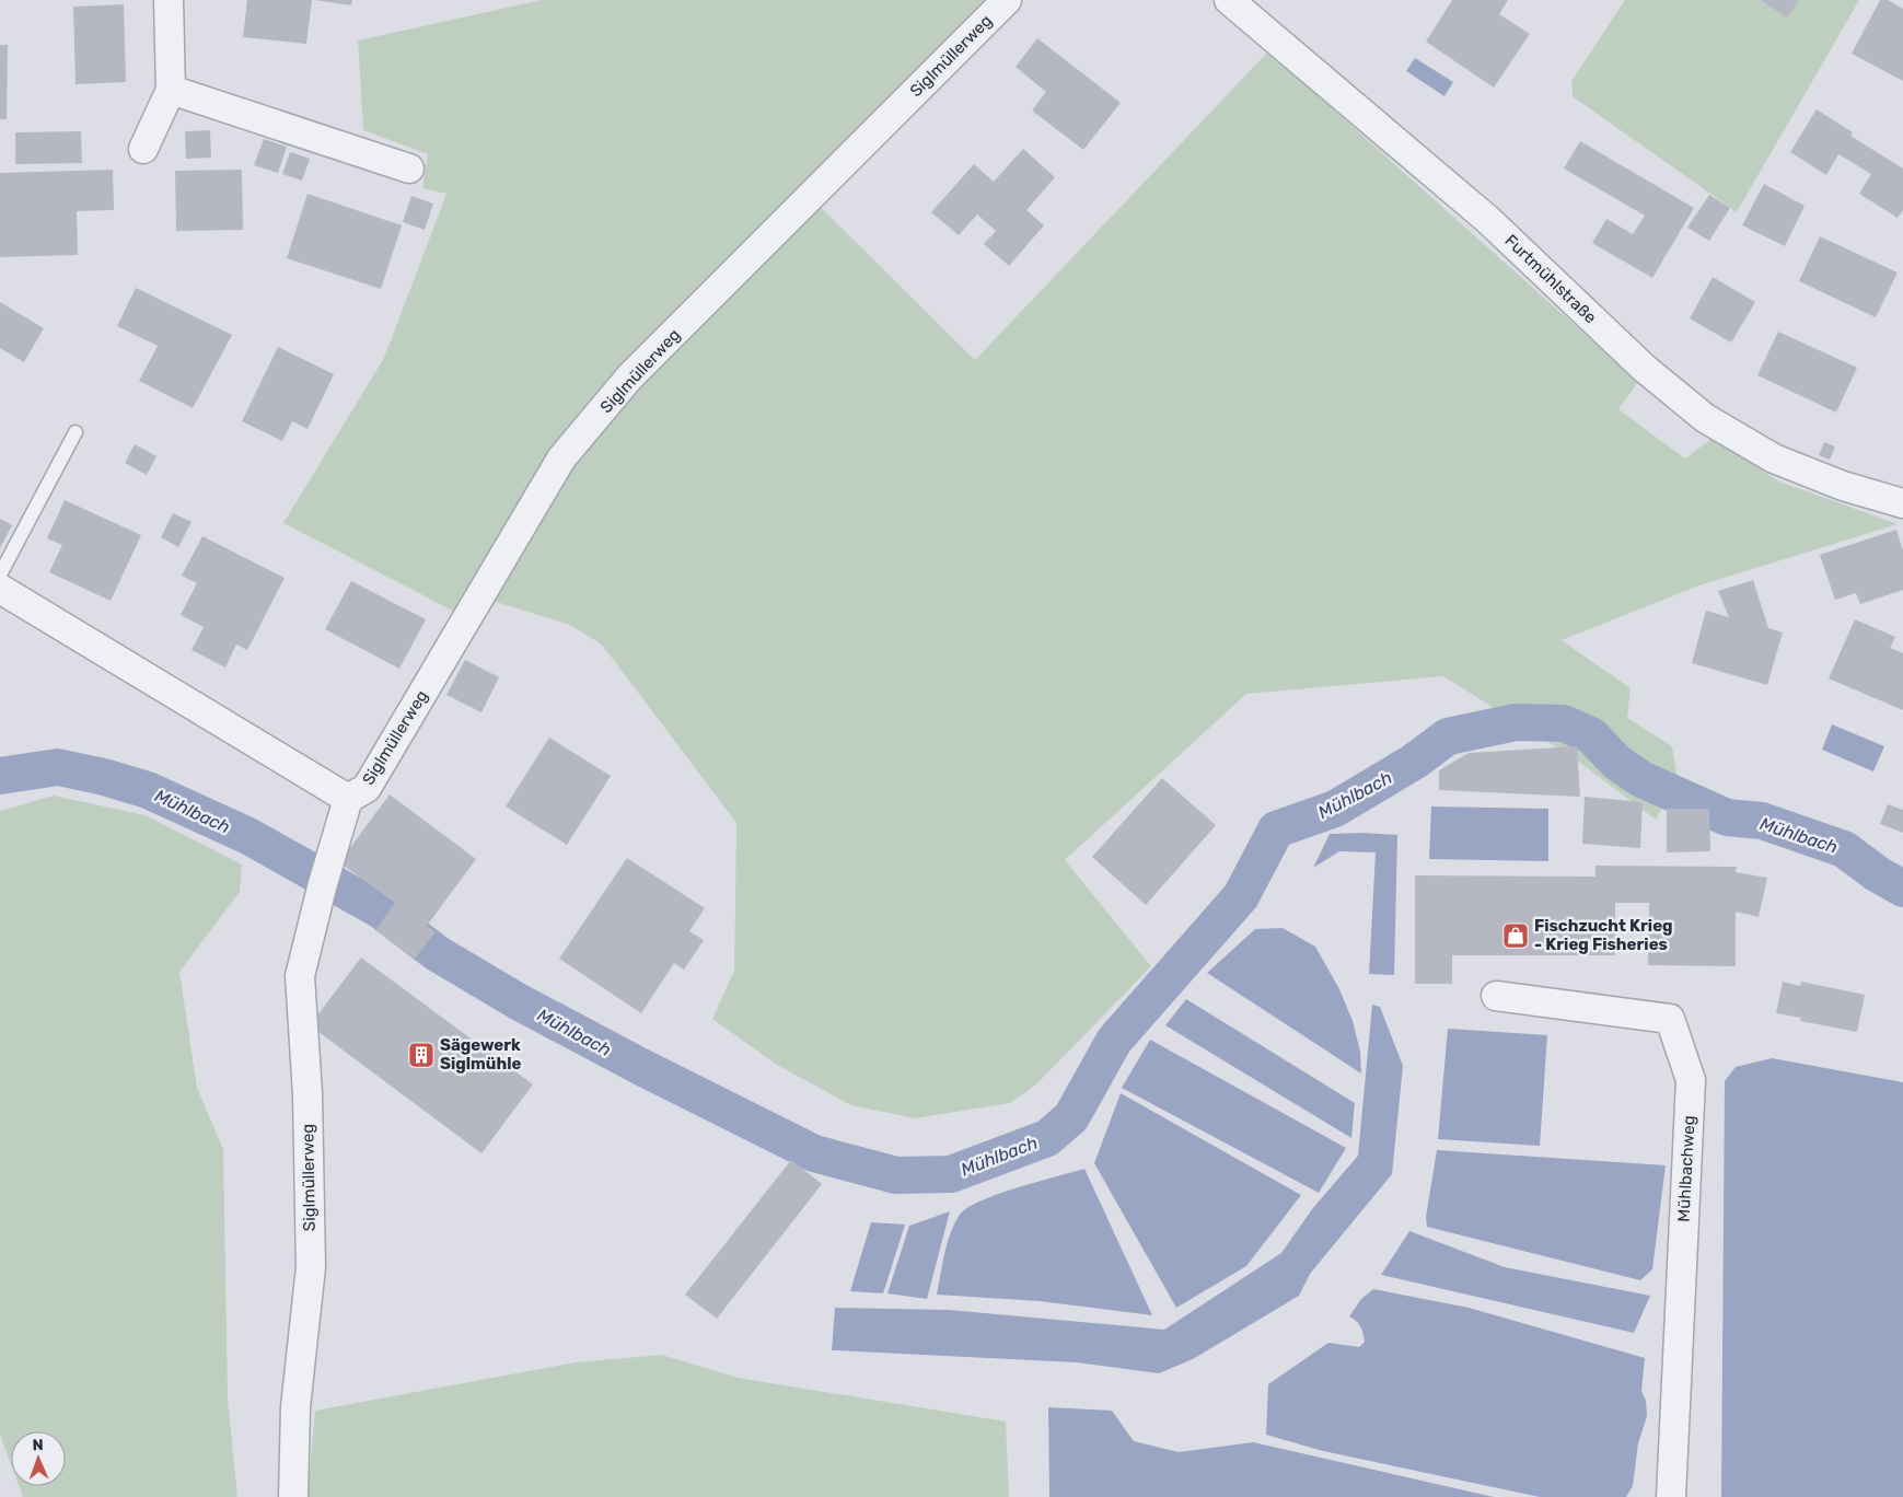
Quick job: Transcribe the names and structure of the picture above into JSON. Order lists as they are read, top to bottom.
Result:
{
  "streets": {
    "street": ["Siglmüllerweg", "Furtmühlstraße", "Mühlbachweg"]
  },
  "water": ["Mühlbach"],
  "places": {
    "shop": ["Fischzucht Krieg - Krieg Fisheries"],
    "building": ["Sägewerk Siglmühle"]
  },
  "north": "top"
}
